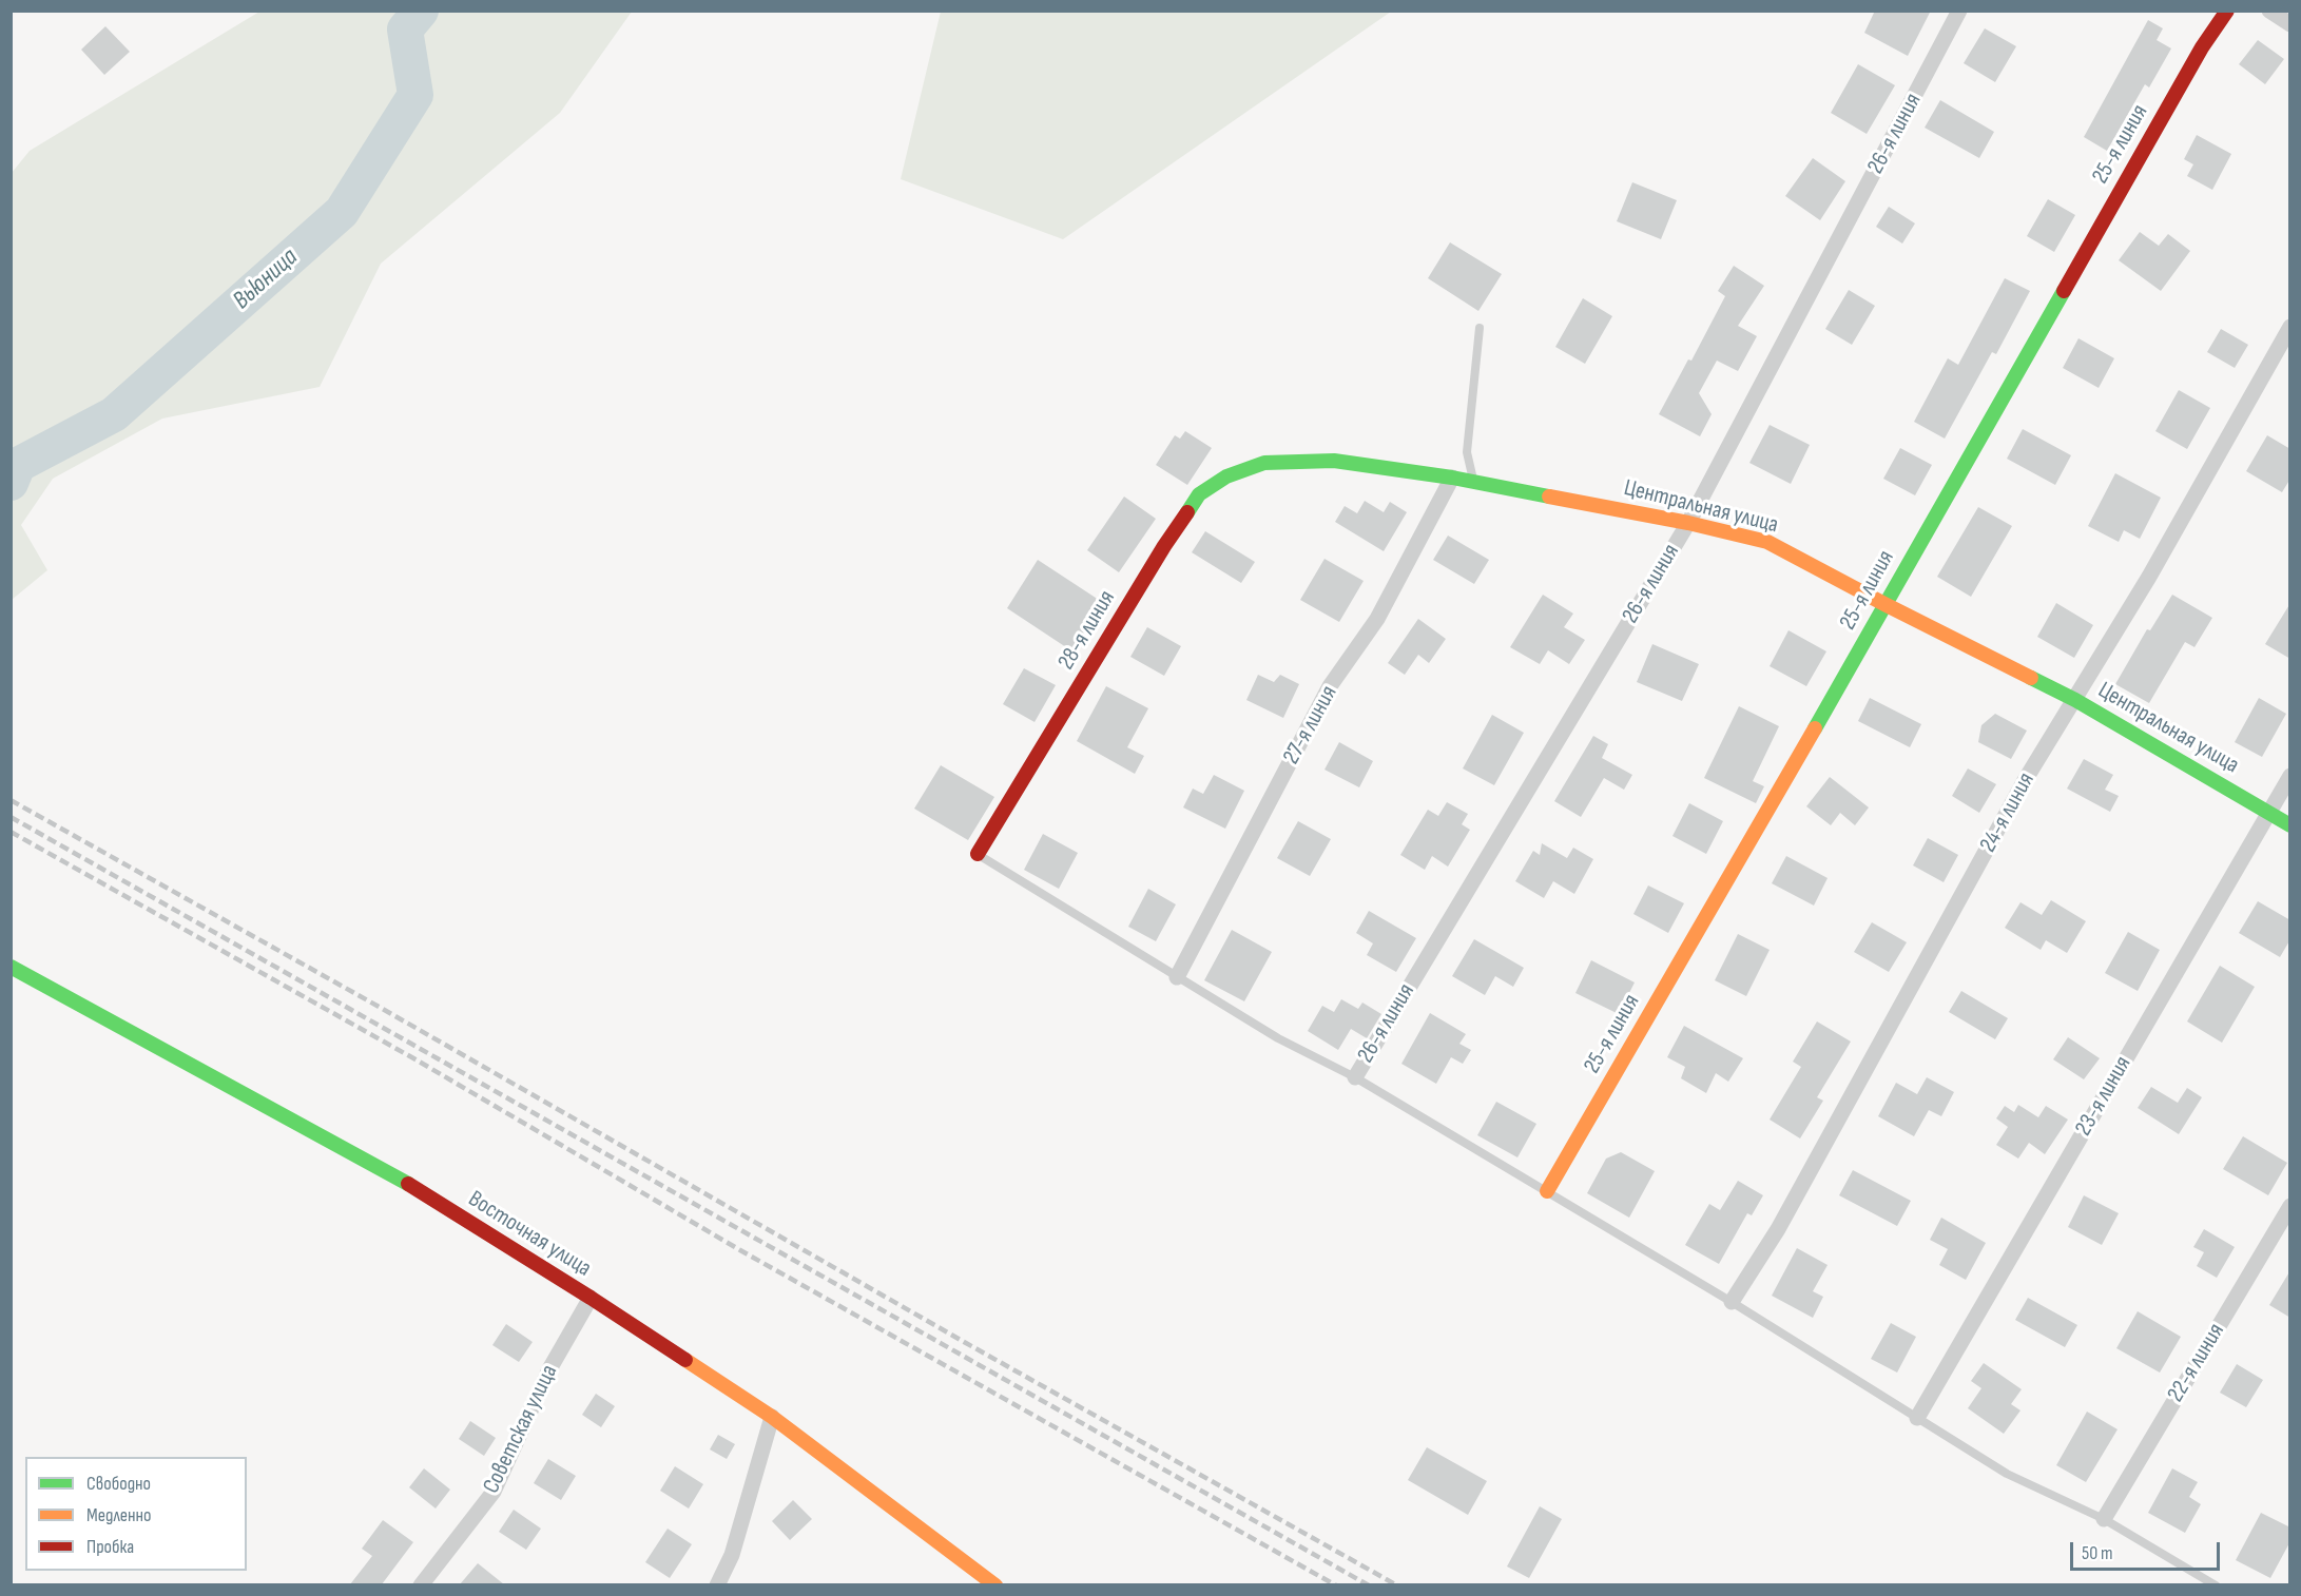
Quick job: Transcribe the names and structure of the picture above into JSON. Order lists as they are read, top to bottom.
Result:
{
  "streets": {
    "street": [
      "26-я линия",
      "25-я линия",
      "Центральная улица",
      "28-я линия",
      "27-я линия",
      "24-я линия",
      "23-я линия",
      "Восточная улица",
      "22-я линия",
      "Советская улица"
    ]
  },
  "crossings": [
    ["26-я линия", "Центральная улица"],
    ["25-я линия", "Центральная улица"],
    ["Центральная улица", "28-я линия"],
    ["Центральная улица", "27-я линия"],
    ["Центральная улица", "24-я линия"],
    ["Центральная улица", "23-я линия"],
    ["Восточная улица", "Советская улица"]
  ],
  "water": ["Вьюница"],
  "legend": ["Свободно", "Медленно", "Пробка"],
  "scale_bar": "50 m"
}
